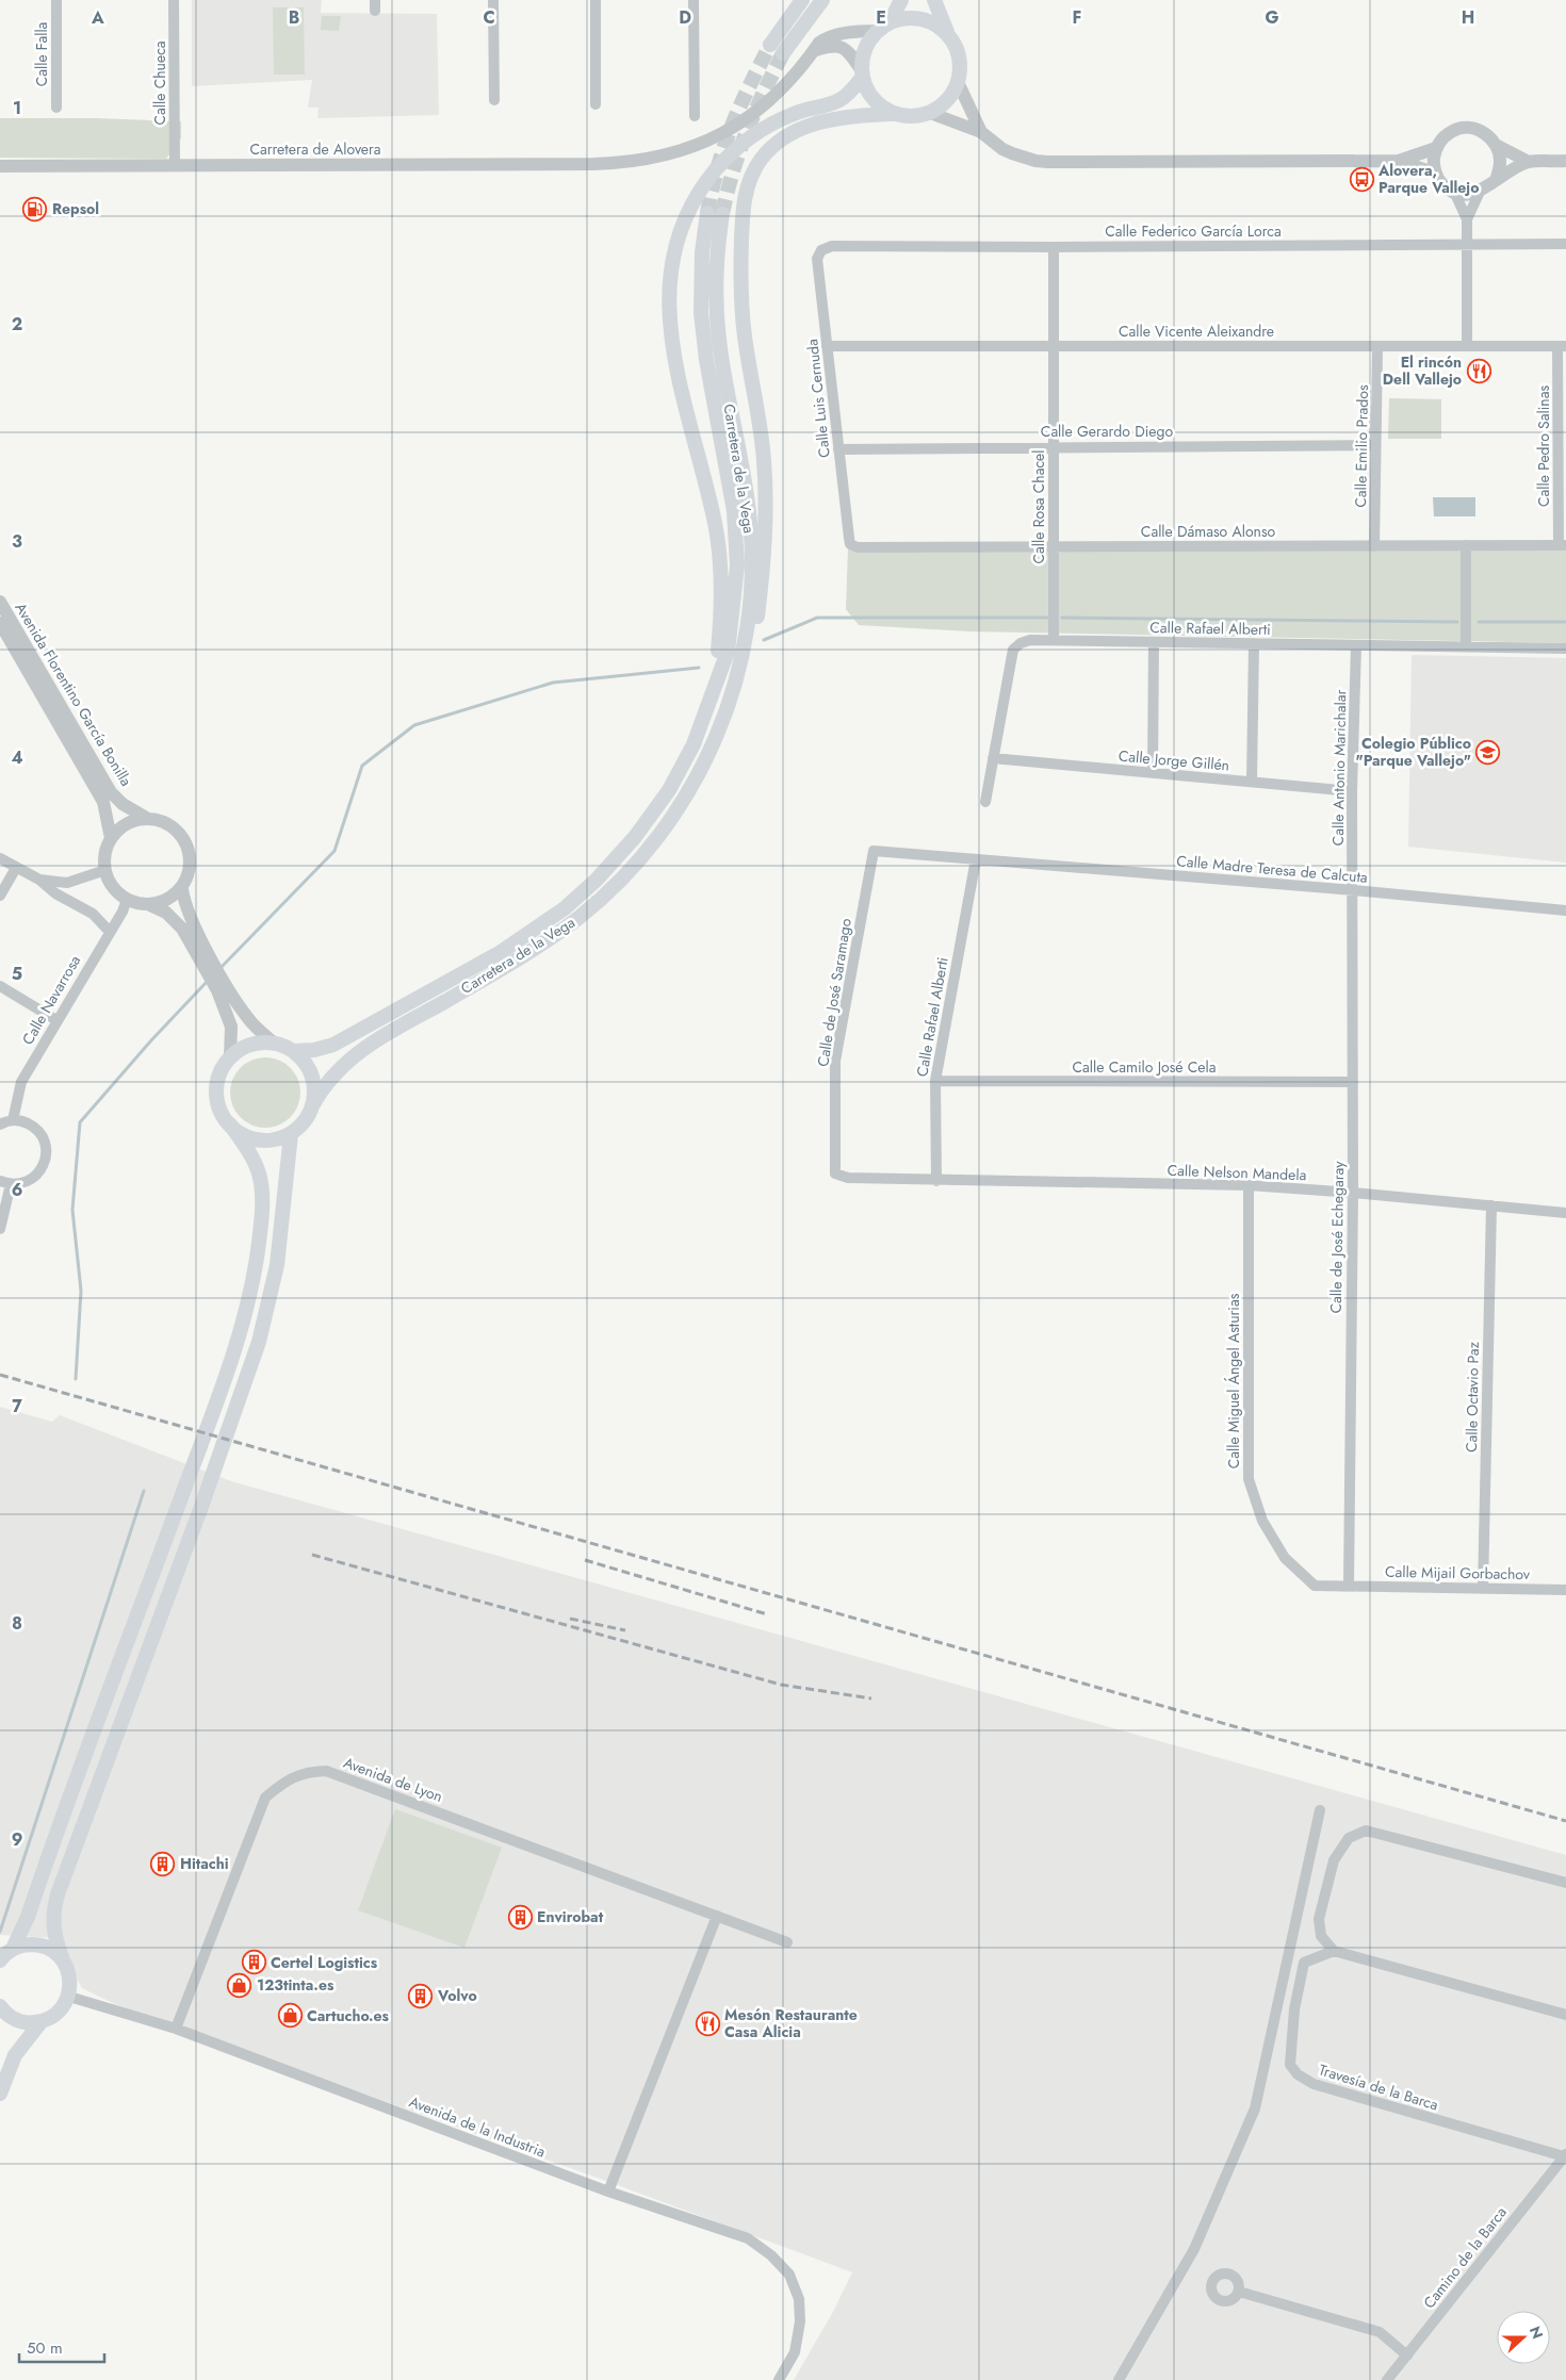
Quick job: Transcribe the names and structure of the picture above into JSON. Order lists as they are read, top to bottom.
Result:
{
  "streets": {
    "main road": ["Carretera de la Vega"],
    "street": [
      "Calle Falla",
      "Calle Chueca",
      "Carretera de Alovera",
      "Calle Federico García Lorca",
      "Calle Vicente Aleixandre",
      "Calle Luis Cernuda",
      "Calle Gerardo Diego",
      "Calle Emilio Prados",
      "Calle Pedro Salinas",
      "Calle Rosa Chacel",
      "Calle Dámaso Alonso",
      "Calle Rafael Alberti",
      "Avenida Florentino García Bonilla",
      "Calle Jorge Gillén",
      "Calle Antonio Marichalar",
      "Calle Madre Teresa de Calcuta",
      "Calle de José Saramago",
      "Calle Navarrosa",
      "Calle Camilo José Cela",
      "Calle Nelson Mandela",
      "Calle de José Echegaray",
      "Calle Miguel Ángel Asturias",
      "Calle Octavio Paz",
      "Calle Mijail Gorbachov",
      "Avenida de Lyon",
      "Travesía de la Barca",
      "Avenida de la Industria",
      "Camino de la Barca"
    ]
  },
  "crossings": [
    ["Calle Chueca", "Carretera de Alovera"],
    ["Calle Federico García Lorca", "Calle Luis Cernuda"],
    ["Calle Federico García Lorca", "Calle Rosa Chacel"],
    ["Calle Vicente Aleixandre", "Calle Luis Cernuda"],
    ["Calle Vicente Aleixandre", "Calle Emilio Prados"],
    ["Calle Vicente Aleixandre", "Calle Pedro Salinas"],
    ["Calle Vicente Aleixandre", "Calle Rosa Chacel"],
    ["Calle Luis Cernuda", "Calle Gerardo Diego"],
    ["Calle Luis Cernuda", "Calle Dámaso Alonso"],
    ["Calle Gerardo Diego", "Calle Emilio Prados"],
    ["Calle Gerardo Diego", "Calle Rosa Chacel"],
    ["Calle Emilio Prados", "Calle Dámaso Alonso"],
    ["Calle Pedro Salinas", "Calle Dámaso Alonso"],
    ["Calle Rosa Chacel", "Calle Dámaso Alonso"],
    ["Calle Rosa Chacel", "Calle Rafael Alberti"],
    ["Calle Rafael Alberti", "Calle Jorge Gillén"],
    ["Calle Rafael Alberti", "Calle Antonio Marichalar"],
    ["Calle Rafael Alberti", "Calle Madre Teresa de Calcuta"],
    ["Calle Rafael Alberti", "Calle de José Saramago"],
    ["Calle Rafael Alberti", "Calle Camilo José Cela"],
    ["Calle Rafael Alberti", "Calle Nelson Mandela"],
    ["Avenida Florentino García Bonilla", "Calle Navarrosa"],
    ["Calle Jorge Gillén", "Calle Antonio Marichalar"],
    ["Calle Antonio Marichalar", "Calle Madre Teresa de Calcuta"],
    ["Calle Antonio Marichalar", "Calle de José Echegaray"],
    ["Calle Madre Teresa de Calcuta", "Calle de José Saramago"],
    ["Calle Madre Teresa de Calcuta", "Calle de José Echegaray"],
    ["Calle de José Saramago", "Calle Nelson Mandela"],
    ["Calle Camilo José Cela", "Calle de José Echegaray"],
    ["Calle Nelson Mandela", "Calle de José Echegaray"],
    ["Calle Nelson Mandela", "Calle Miguel Ángel Asturias"],
    ["Calle Nelson Mandela", "Calle Octavio Paz"],
    ["Calle de José Echegaray", "Calle Miguel Ángel Asturias"],
    ["Calle de José Echegaray", "Calle Mijail Gorbachov"],
    ["Calle Miguel Ángel Asturias", "Calle Mijail Gorbachov"],
    ["Calle Octavio Paz", "Calle Mijail Gorbachov"],
    ["Avenida de Lyon", "Avenida de la Industria"],
    ["Travesía de la Barca", "Camino de la Barca"]
  ],
  "places": {
    "bus stop": ["Alovera, Parque Vallejo"],
    "fuel station": ["Repsol"],
    "restaurant": ["El rincón Dell Vallejo", "Mesón Restaurante Casa Alicia"],
    "school or university": ["Colegio Público \"Parque Vallejo\""],
    "building": [
      "Hitachi",
      "Envirobat",
      "Certel Logistics",
      "Volvo"
    ],
    "shop": ["123tinta.es", "Cartucho.es"]
  },
  "scale_bar": "50 m",
  "north": "right",
  "grid": {
    "columns": [
      "A",
      "B",
      "C",
      "D",
      "E",
      "F",
      "G",
      "H"
    ],
    "rows": [
      "1",
      "2",
      "3",
      "4",
      "5",
      "6",
      "7",
      "8",
      "9"
    ]
  }
}
